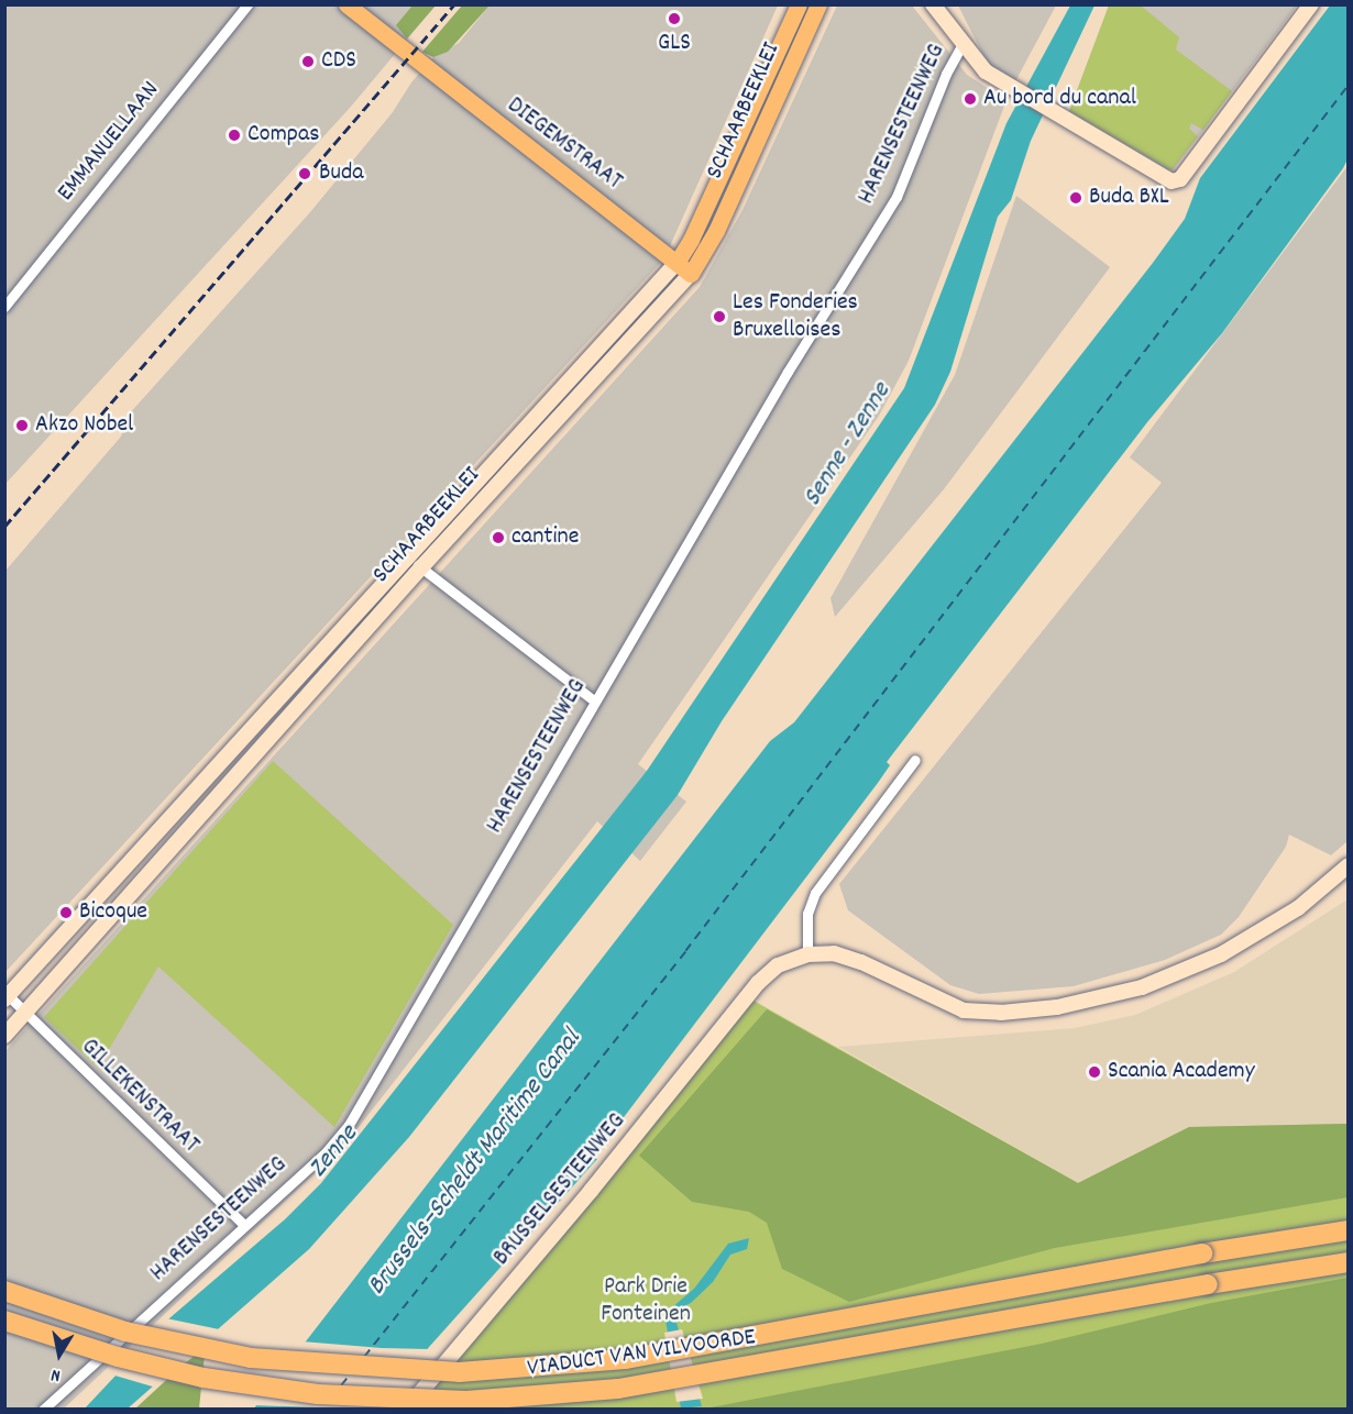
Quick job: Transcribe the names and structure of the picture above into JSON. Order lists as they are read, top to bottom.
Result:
{
  "streets": {
    "highway": ["VIADUCT VAN VILVOORDE"],
    "main road": ["SCHAARBEEKLEI", "DIEGEMSTRAAT", "BRUSSELSESTEENWEG"],
    "street": ["HARENSESTEENWEG", "EMMANUELLAAN", "GILLEKENSTRAAT"]
  },
  "crossings": [
    ["SCHAARBEEKLEI", "DIEGEMSTRAAT"],
    ["SCHAARBEEKLEI", "GILLEKENSTRAAT"],
    ["HARENSESTEENWEG", "GILLEKENSTRAAT"]
  ],
  "water": ["Senne - Zenne", "Zenne", "Brussels–Scheldt Maritime Canal"],
  "parks": ["Park Drie Fonteinen"],
  "places": [
    "GLS",
    "CDS",
    "Au bord du canal",
    "Compas",
    "Buda",
    "Buda BXL",
    "Les Fonderies Bruxelloises",
    "Akzo Nobel",
    "cantine",
    "Bicoque",
    "Scania Academy"
  ],
  "north": "bottom"
}
